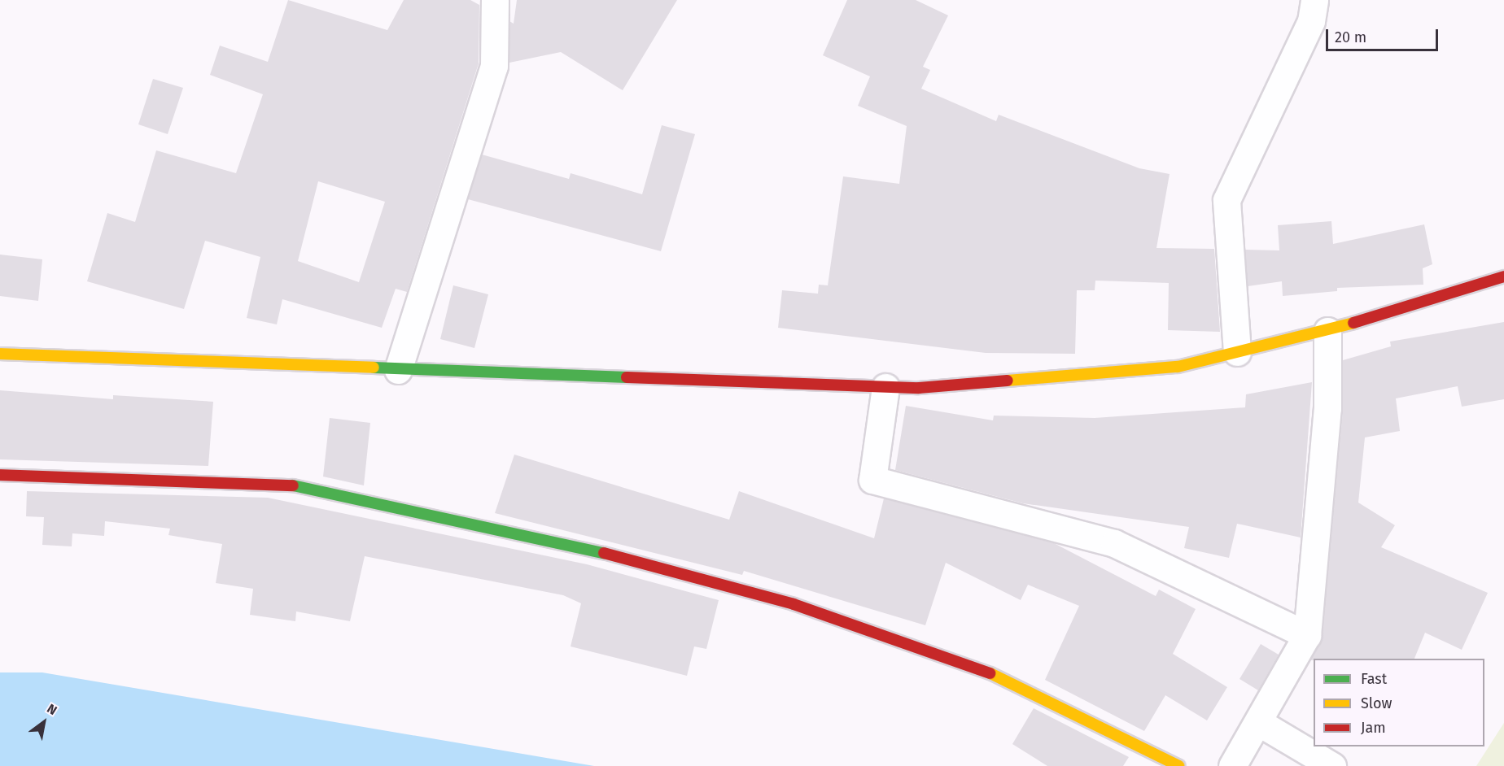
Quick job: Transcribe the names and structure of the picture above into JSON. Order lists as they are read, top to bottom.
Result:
{
  "legend": ["Fast", "Slow", "Jam"],
  "scale_bar": "20 m",
  "north": "top right"
}
